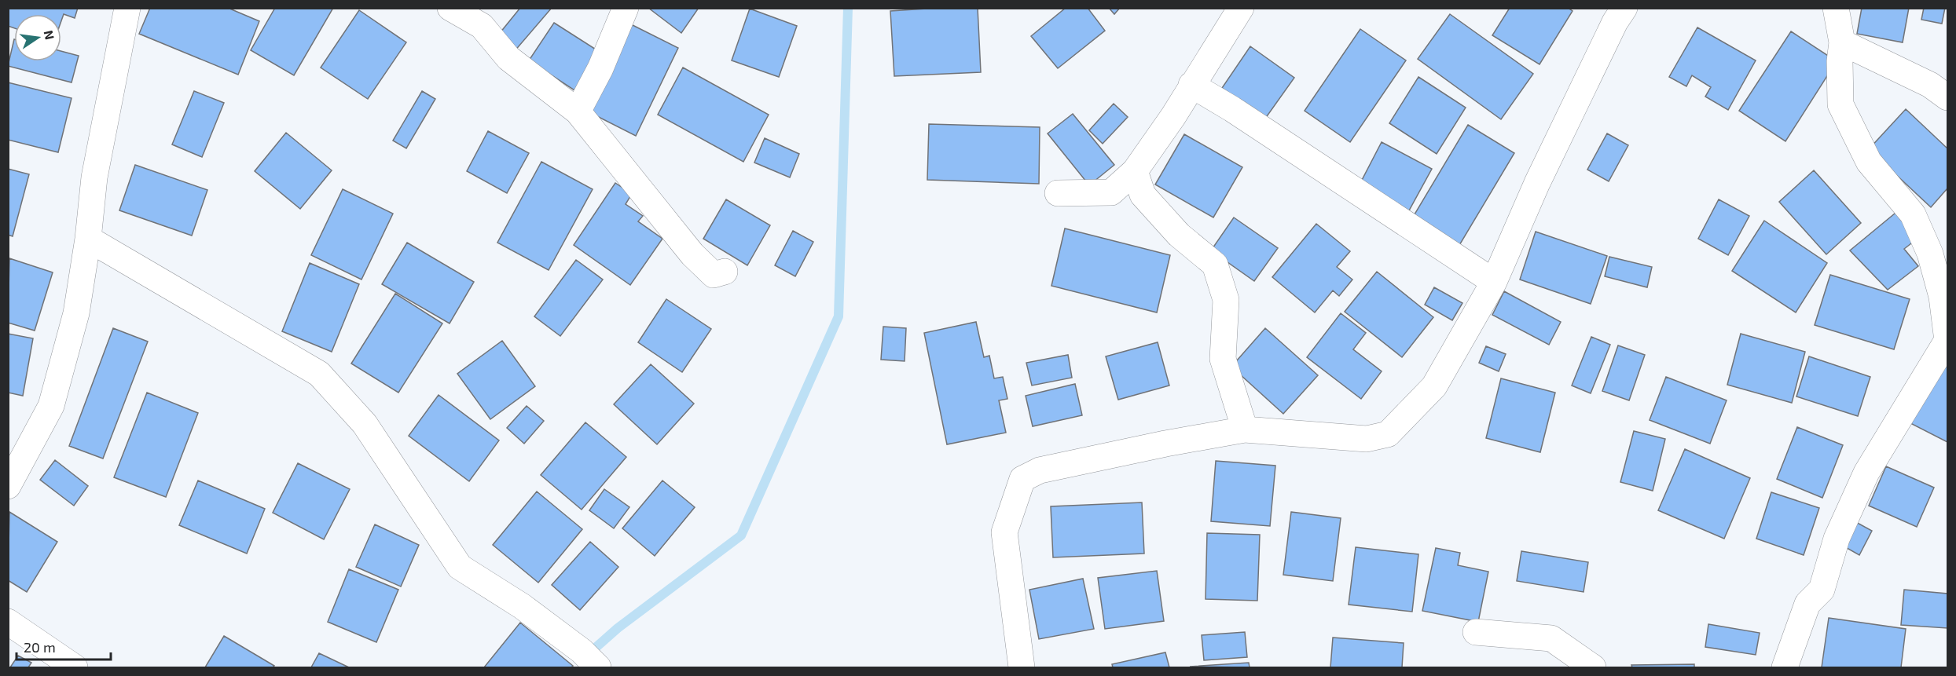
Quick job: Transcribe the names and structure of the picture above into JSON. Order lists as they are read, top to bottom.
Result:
{
  "scale_bar": "20 m",
  "north": "right"
}
